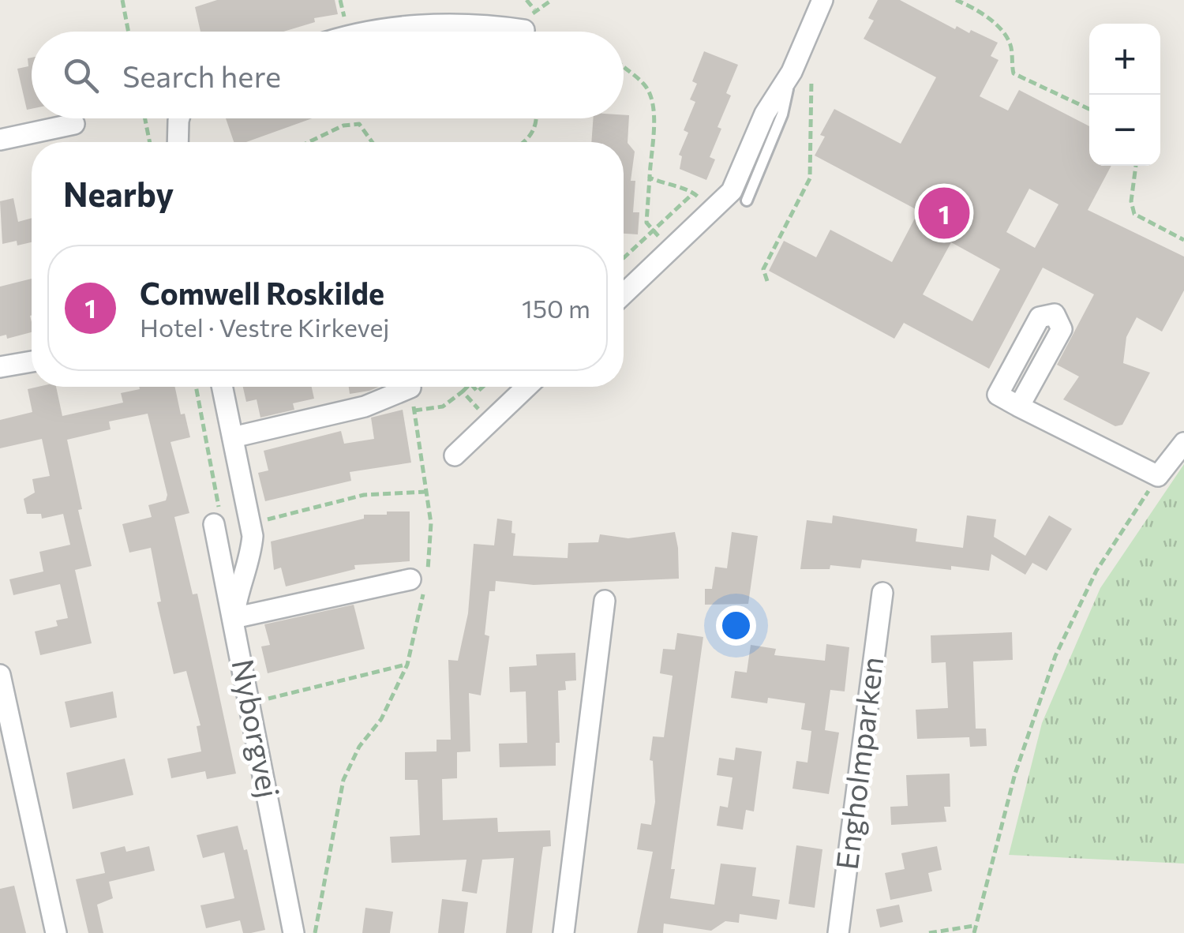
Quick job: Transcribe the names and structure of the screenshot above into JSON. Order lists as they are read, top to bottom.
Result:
{
  "streets": {
    "street": ["Nyborgvej", "Engholmparken"]
  },
  "page": {
    "map_buttons": ["+", "−"],
    "search": "Search here",
    "heading": "Nearby",
    "pins": "1",
    "list": [
      {
        "mark": "1",
        "name": "Comwell Roskilde",
        "note": "Hotel · Vestre Kirkevej",
        "value": "150 m"
      }
    ]
  }
}
